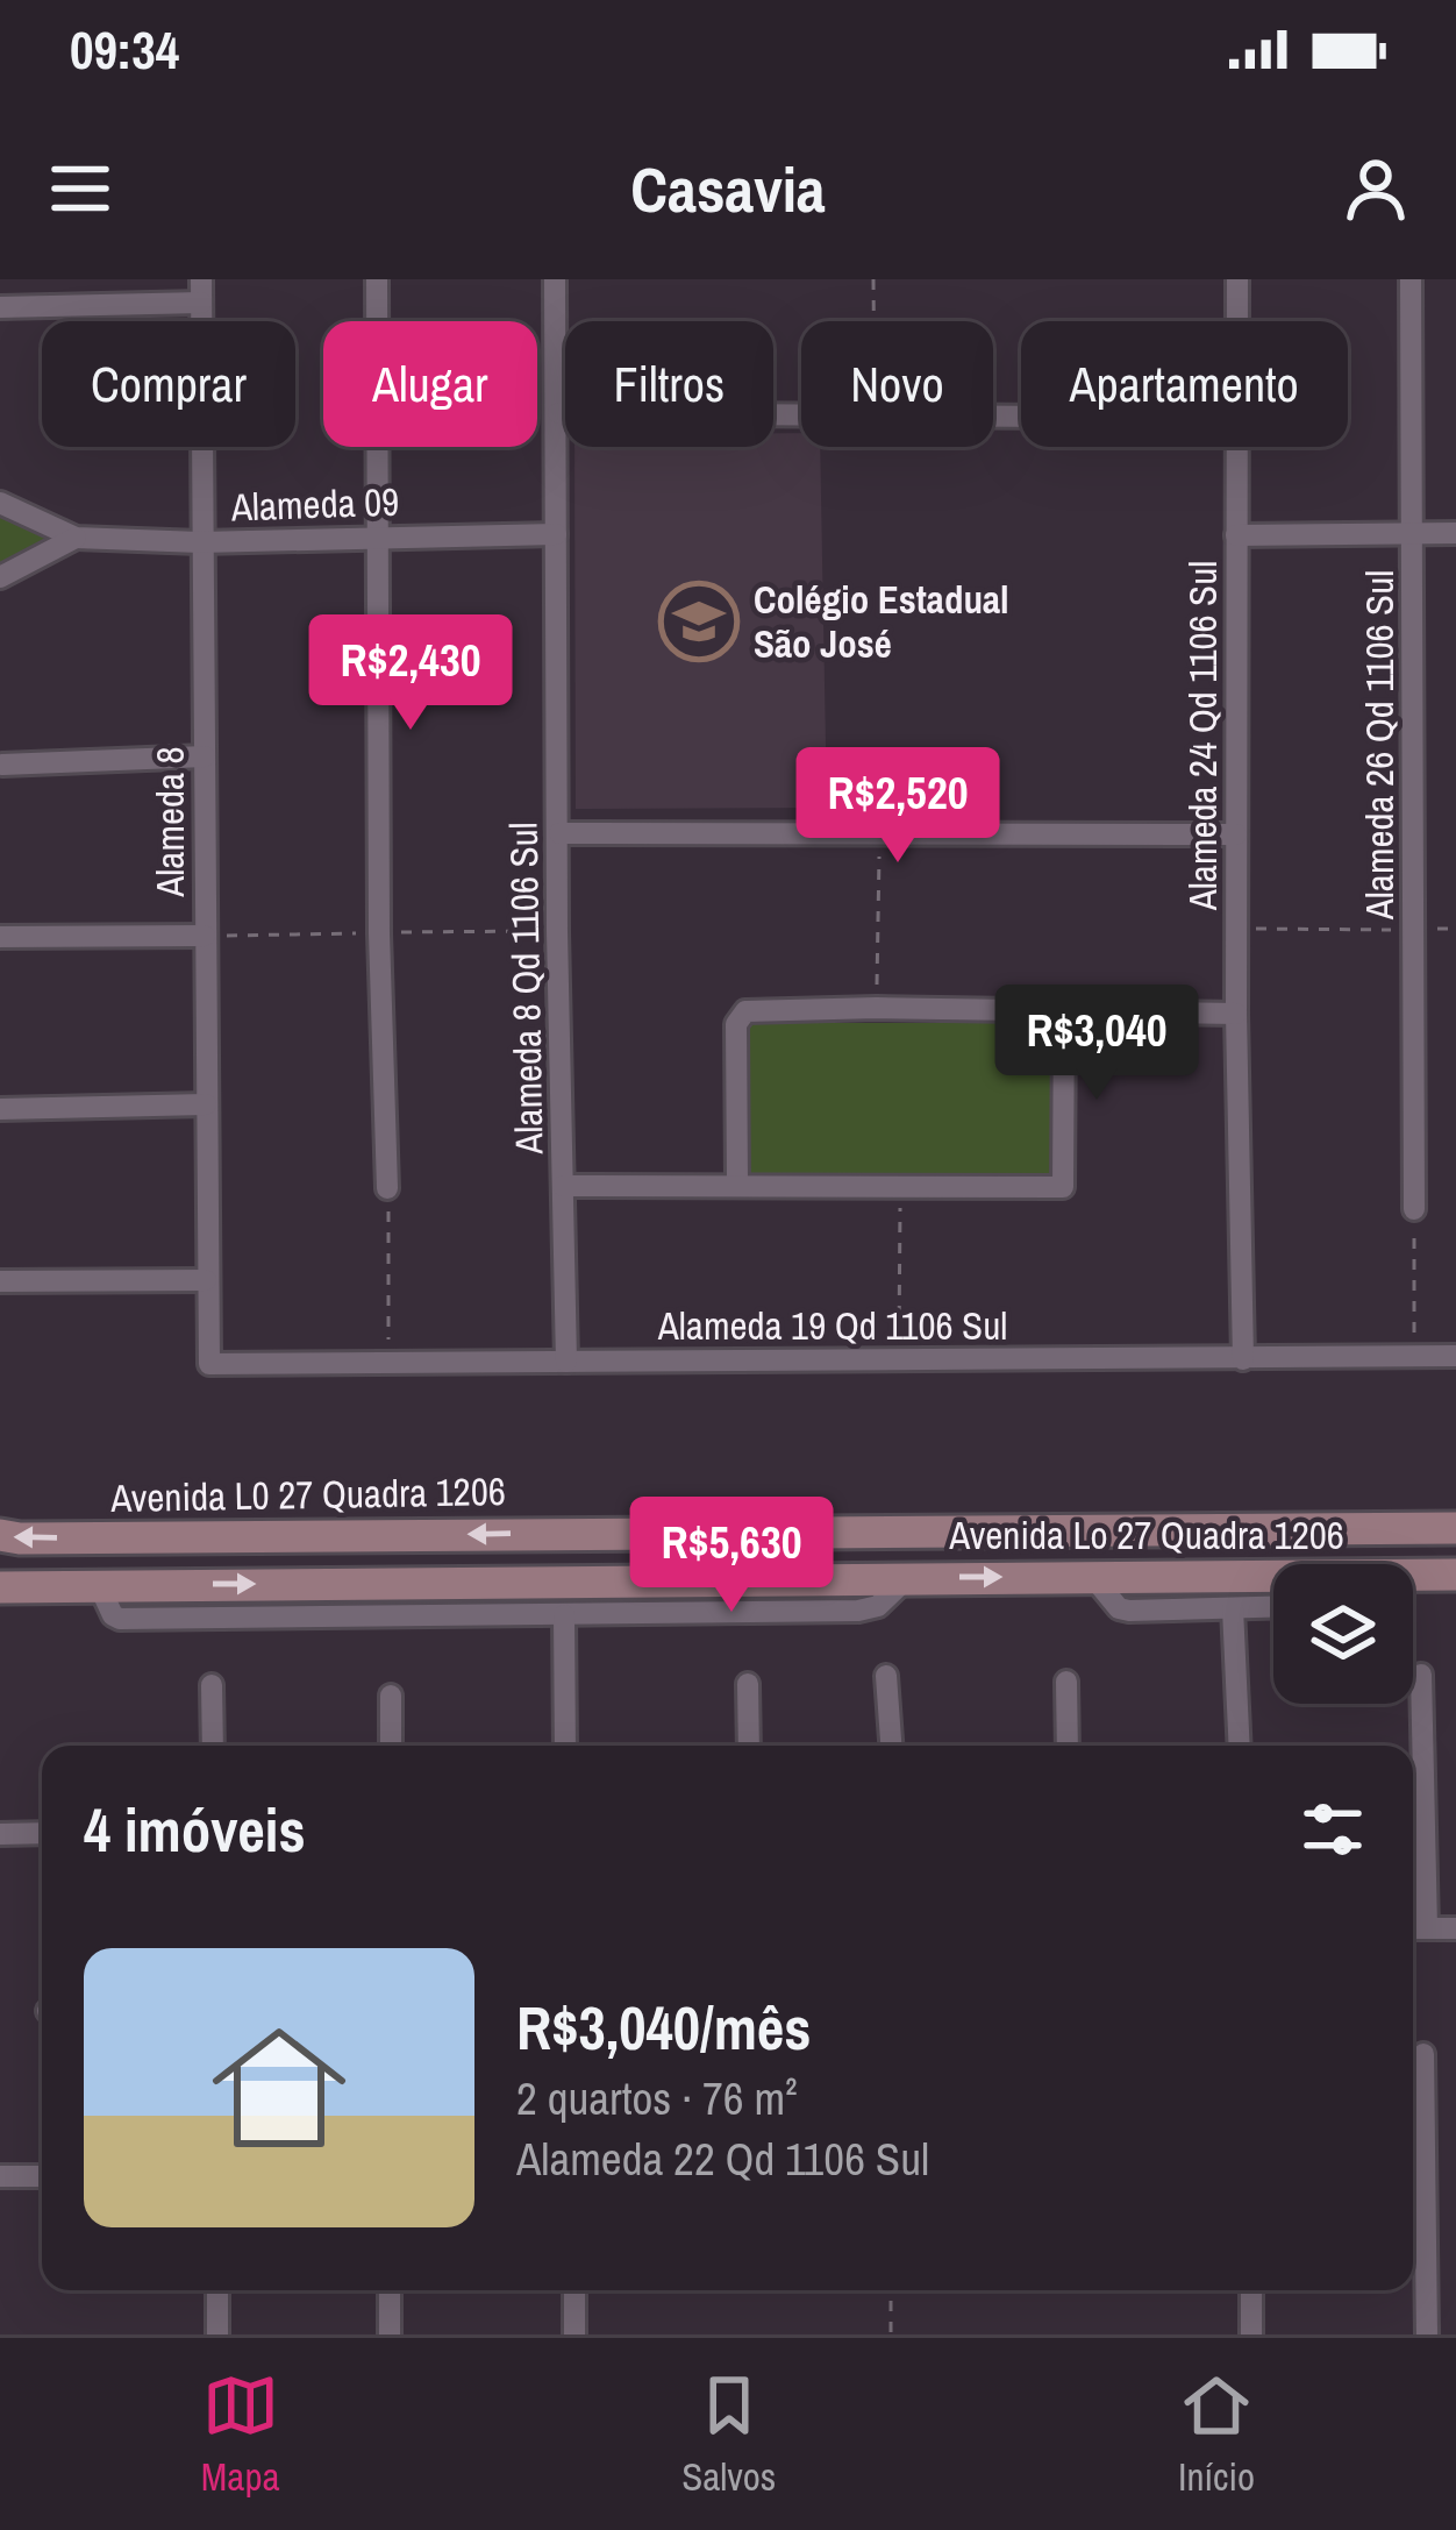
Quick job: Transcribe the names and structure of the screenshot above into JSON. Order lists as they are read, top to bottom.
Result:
{
  "streets": {
    "main road": ["Avenida L0 27 Quadra 1206", "Avenida Lo 27 Quadra 1206"],
    "street": [
      "Alameda 09",
      "Alameda 24 Qd 1106 Sul",
      "Alameda 26 Qd 1106 Sul",
      "Alameda 8",
      "Alameda 8 Qd 1106 Sul",
      "Alameda 19 Qd 1106 Sul"
    ]
  },
  "crossings": [
    ["Alameda 09", "Alameda 8"],
    ["Alameda 09", "Alameda 8 Qd 1106 Sul"],
    ["Alameda 24 Qd 1106 Sul", "Alameda 19 Qd 1106 Sul"],
    ["Alameda 8", "Alameda 19 Qd 1106 Sul"],
    ["Alameda 8 Qd 1106 Sul", "Alameda 19 Qd 1106 Sul"]
  ],
  "one_way": ["Avenida L0 27 Quadra 1206", "Avenida Lo 27 Quadra 1206"],
  "places": {
    "school or university": ["Colégio Estadual São José"]
  },
  "page": {
    "status": "09:34",
    "header": "Casavia",
    "chip": [
      "Comprar",
      "Alugar",
      "Filtros",
      "Novo",
      "Apartamento"
    ],
    "price": [
      "R$2,430",
      "R$2,520",
      "R$3,040",
      "R$5,630"
    ],
    "heading": "4 imóveis",
    "list": [
      {
        "name": "R$3,040/mês",
        "note": "2 quartos · 76 m² · Alameda 22 Qd 1106 Sul"
      }
    ],
    "tabs": ["Mapa", "Salvos", "Início"]
  }
}
